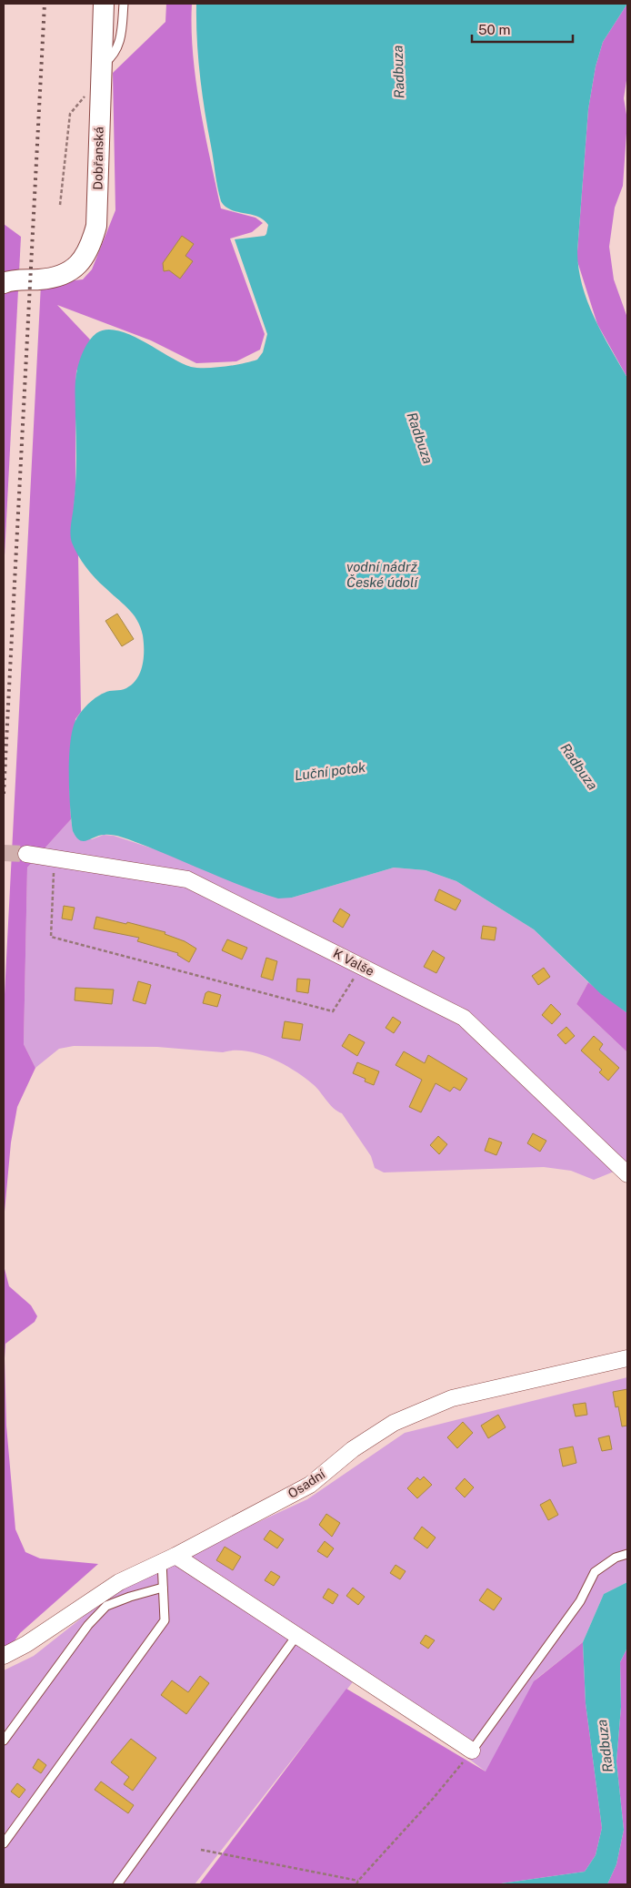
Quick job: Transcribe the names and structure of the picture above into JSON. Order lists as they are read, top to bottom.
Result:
{
  "streets": {
    "street": ["Dobřanská", "K Valše", "Osadní"]
  },
  "water": ["Radbuza", "vodní nádrž České údolí", "Luční potok"],
  "scale_bar": "50 m"
}
